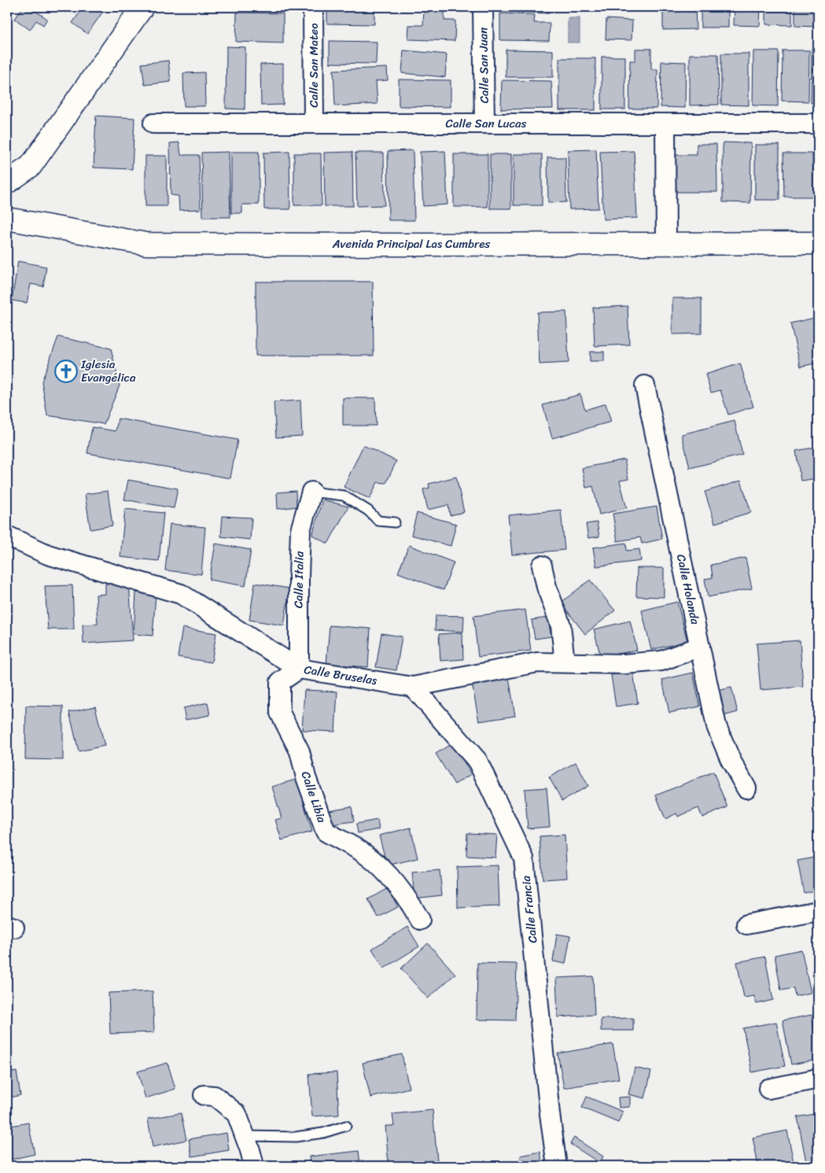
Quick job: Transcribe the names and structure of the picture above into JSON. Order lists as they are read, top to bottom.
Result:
{
  "streets": {
    "street": [
      "Calle San Mateo",
      "Calle San Juan",
      "Calle San Lucas",
      "Avenida Principal Las Cumbres",
      "Calle Italia",
      "Calle Holanda",
      "Calle Bruselas",
      "Calle Libia",
      "Calle Francia"
    ]
  },
  "crossings": [
    ["Calle San Mateo", "Calle San Lucas"],
    ["Calle San Juan", "Calle San Lucas"],
    ["Calle Italia", "Calle Bruselas"],
    ["Calle Italia", "Calle Libia"],
    ["Calle Holanda", "Calle Bruselas"],
    ["Calle Bruselas", "Calle Libia"],
    ["Calle Bruselas", "Calle Francia"]
  ],
  "places": {
    "church": ["Iglesia Evangélica"]
  }
}
